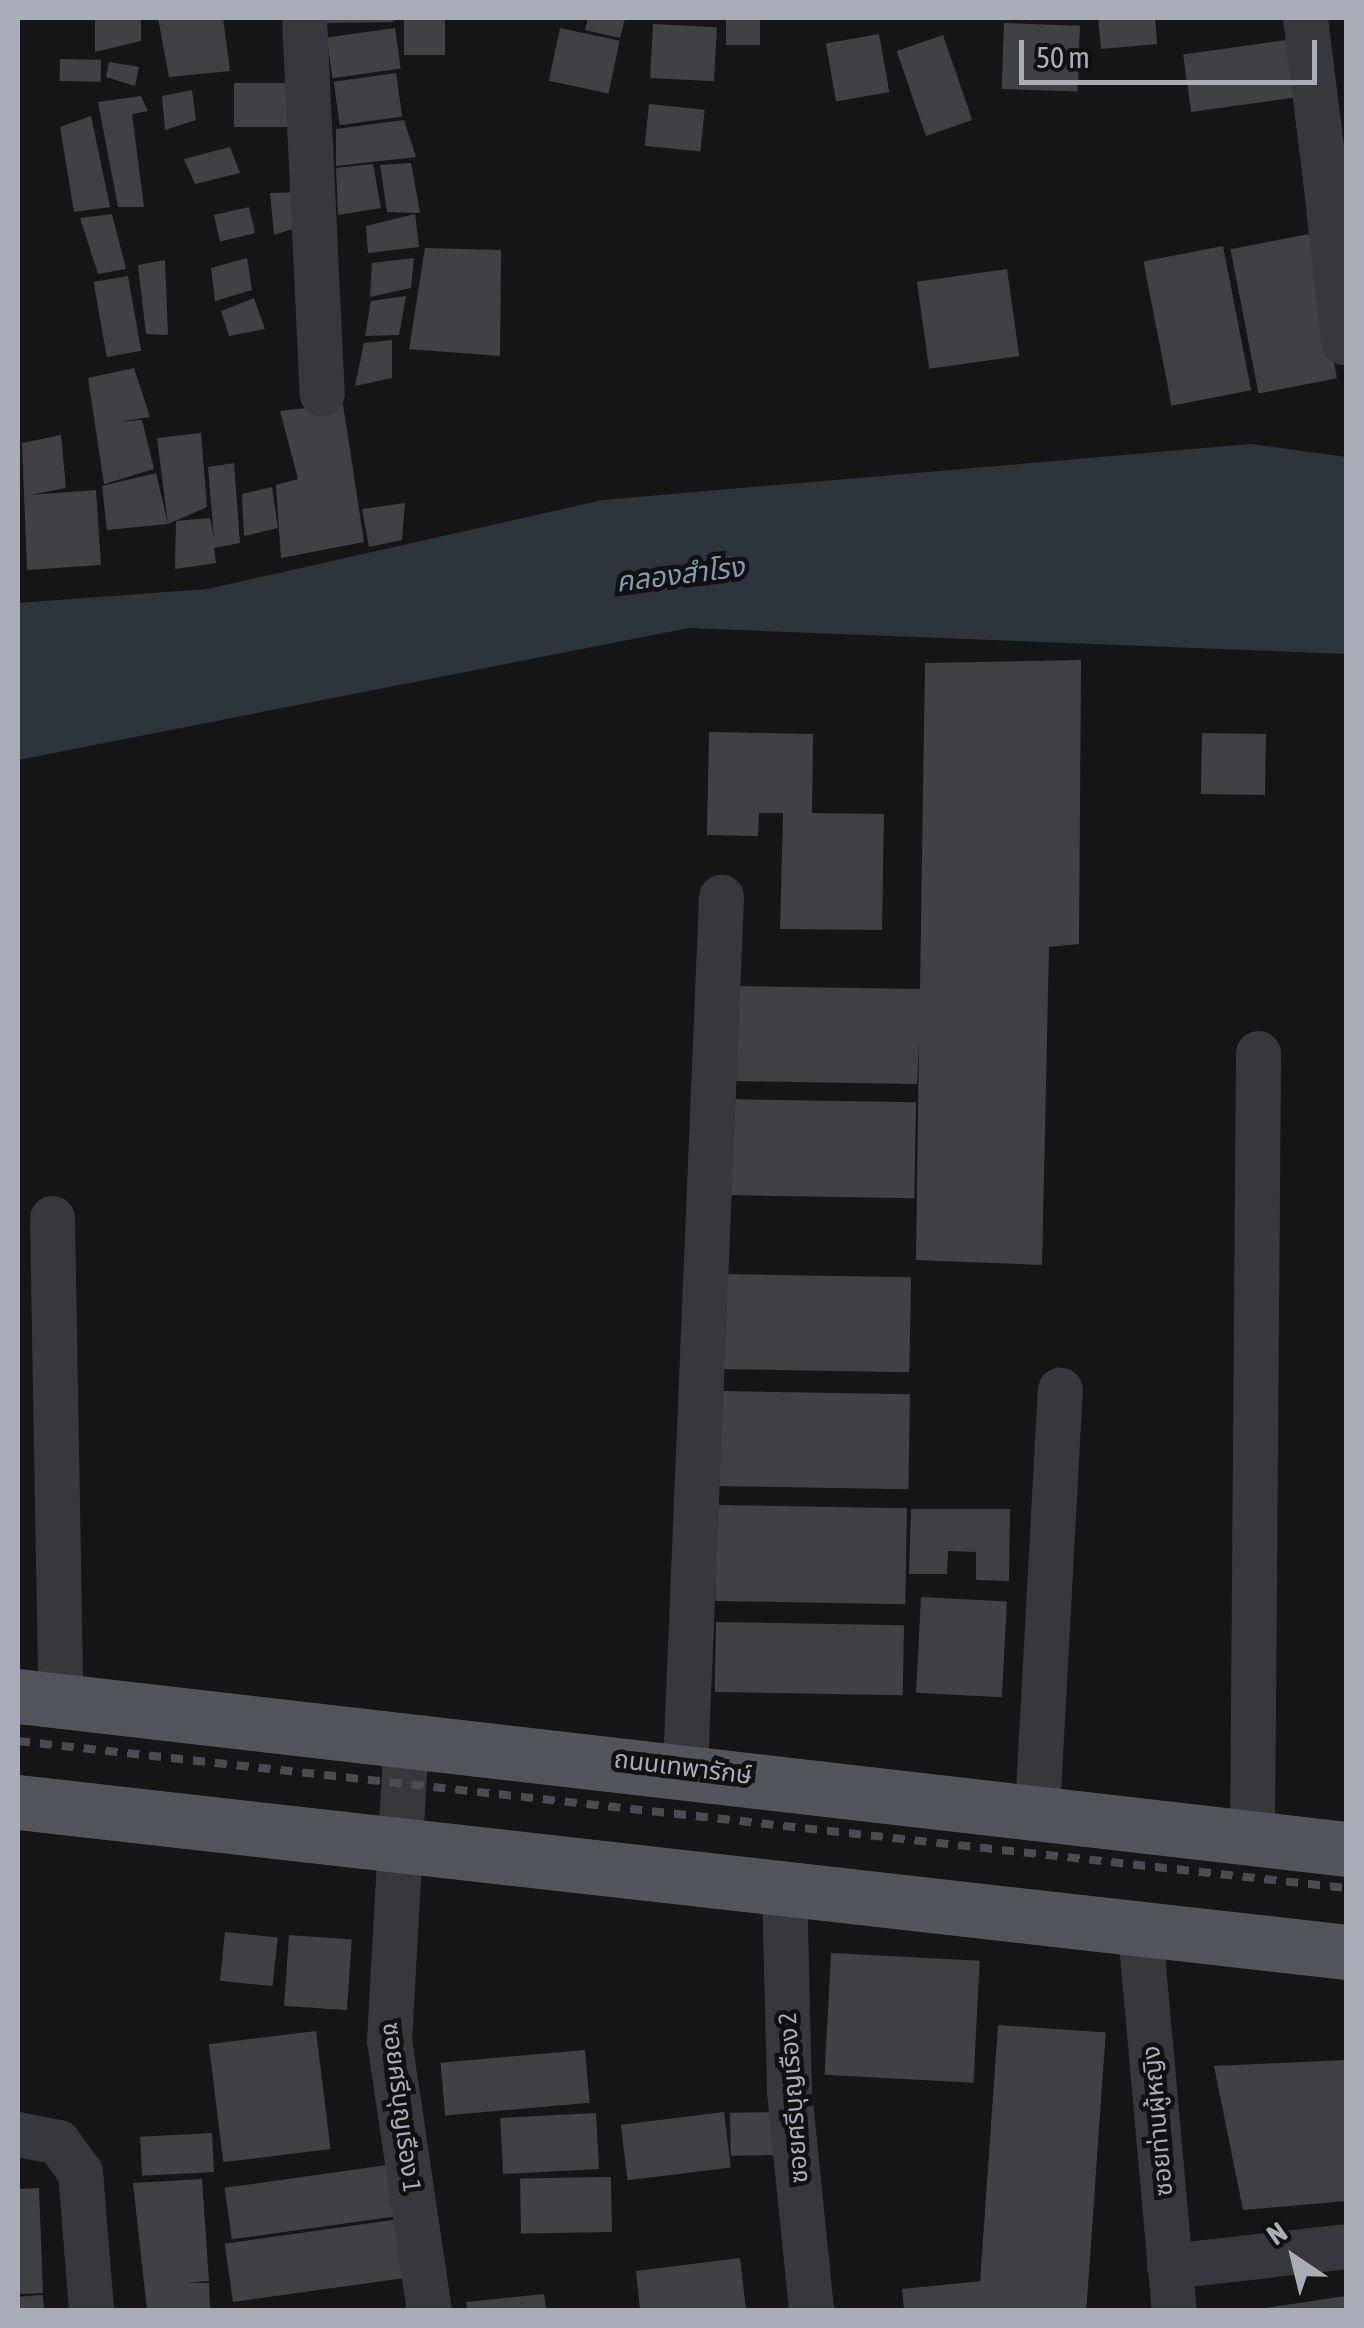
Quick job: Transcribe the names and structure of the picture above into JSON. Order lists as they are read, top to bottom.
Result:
{
  "streets": {
    "main road": ["ถนนเทพารักษ์"],
    "street": ["ซอยศรีบุญเรือง 2", "ซอยศรีบุญเรือง 1", "ซอยท่านผู้หญิง"]
  },
  "crossings": [
    ["ถนนเทพารักษ์", "ซอยศรีบุญเรือง 1"]
  ],
  "water": ["คลองสำโรง"],
  "scale_bar": "50 m",
  "north": "top left"
}
